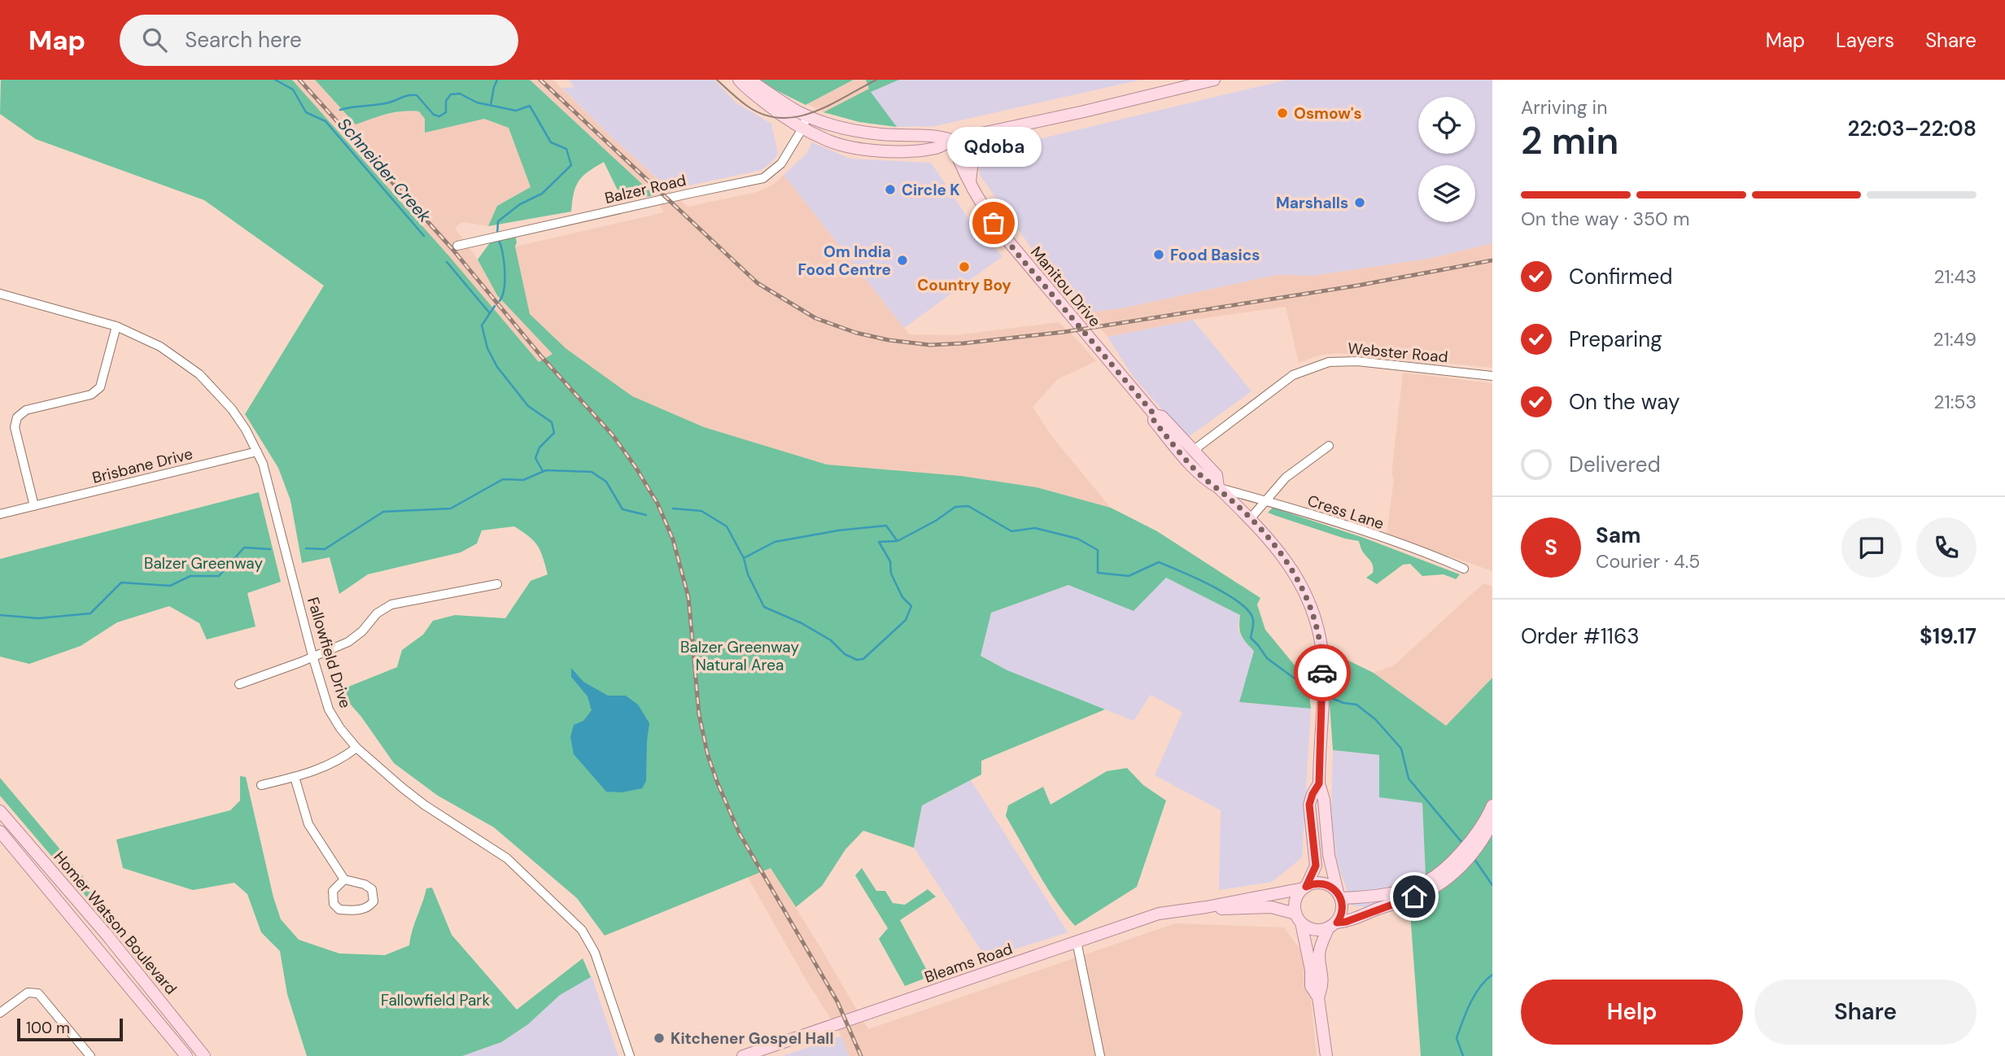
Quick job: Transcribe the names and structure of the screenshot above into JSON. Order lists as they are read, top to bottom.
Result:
{
  "streets": {
    "main road": ["Manitou Drive", "Homer Watson Boulevard", "Bleams Road"],
    "street": [
      "Balzer Road",
      "Webster Road",
      "Brisbane Drive",
      "Cress Lane",
      "Fallowfield Drive"
    ]
  },
  "crossings": [
    ["Manitou Drive", "Webster Road"],
    ["Manitou Drive", "Cress Lane"],
    ["Manitou Drive", "Bleams Road"],
    ["Brisbane Drive", "Fallowfield Drive"]
  ],
  "water": ["Schneider Creek"],
  "parks": ["Balzer Greenway", "Balzer Greenway Natural Area", "Fallowfield Park"],
  "places": [
    "Osmow's",
    "Circle K",
    "Marshalls",
    "Qdoba",
    "Food Basics",
    "Om India Food Centre",
    "Country Boy",
    "Kitchener Gospel Hall"
  ],
  "scale_bar": "100 m",
  "page": {
    "header": "Map",
    "search": "Search here",
    "nav": ["Map", "Layers", "Share"],
    "heading": ["2 min", "Arriving in", "22:03–22:08"],
    "panel": [
      "Sam",
      "Courier · 4.5",
      "Order #1163",
      "$19.17"
    ],
    "bubble": "Qdoba",
    "bar": "On the way · 350 m",
    "list": [
      ["Confirmed", "21:43"],
      ["Preparing", "21:49"],
      ["On the way", "21:53"],
      "Delivered"
    ],
    "round": "S",
    "buttons": ["Help", "Share"],
    "scale": "100 m"
  }
}
